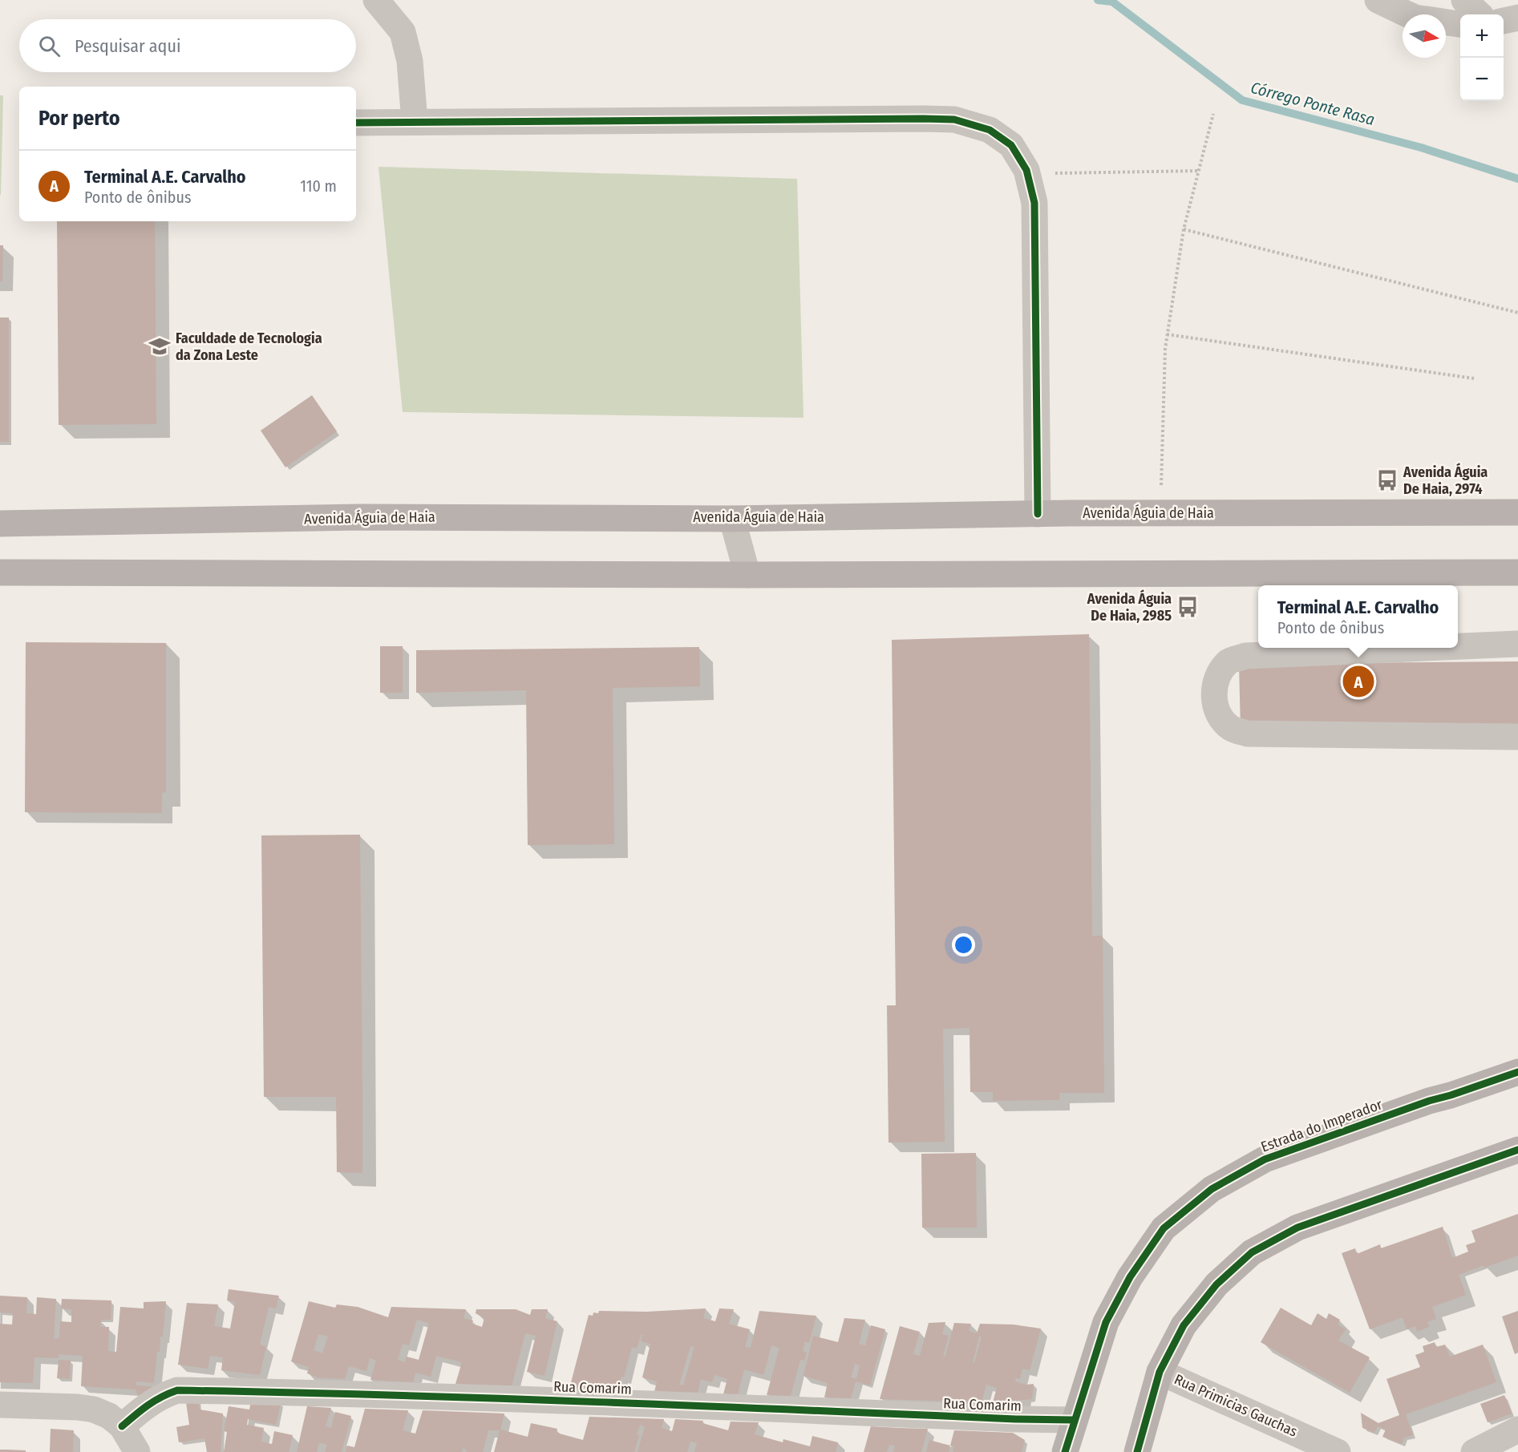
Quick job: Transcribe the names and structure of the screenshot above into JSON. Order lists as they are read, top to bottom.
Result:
{
  "streets": {
    "main road": ["Avenida Águia de Haia", "Estrada do Imperador"],
    "street": ["Rua Comarim", "Rua Primicias Gauchas"]
  },
  "crossings": [
    ["Estrada do Imperador", "Rua Comarim"]
  ],
  "water": ["Córrego Ponte Rasa"],
  "places": {
    "school or university": ["Faculdade de Tecnologia da Zona Leste"],
    "bus stop": ["Avenida Águia De Haia, 2974", "Avenida Águia De Haia, 2985"]
  },
  "north": "right",
  "page": {
    "map_buttons": ["+", "−"],
    "search": "Pesquisar aqui",
    "heading": "Por perto",
    "list": [
      {
        "mark": "A",
        "name": "Terminal A.E. Carvalho",
        "note": "Ponto de ônibus",
        "value": "110 m"
      }
    ],
    "popup": ["Terminal A.E. Carvalho", "Ponto de ônibus"],
    "pins": "A"
  }
}
